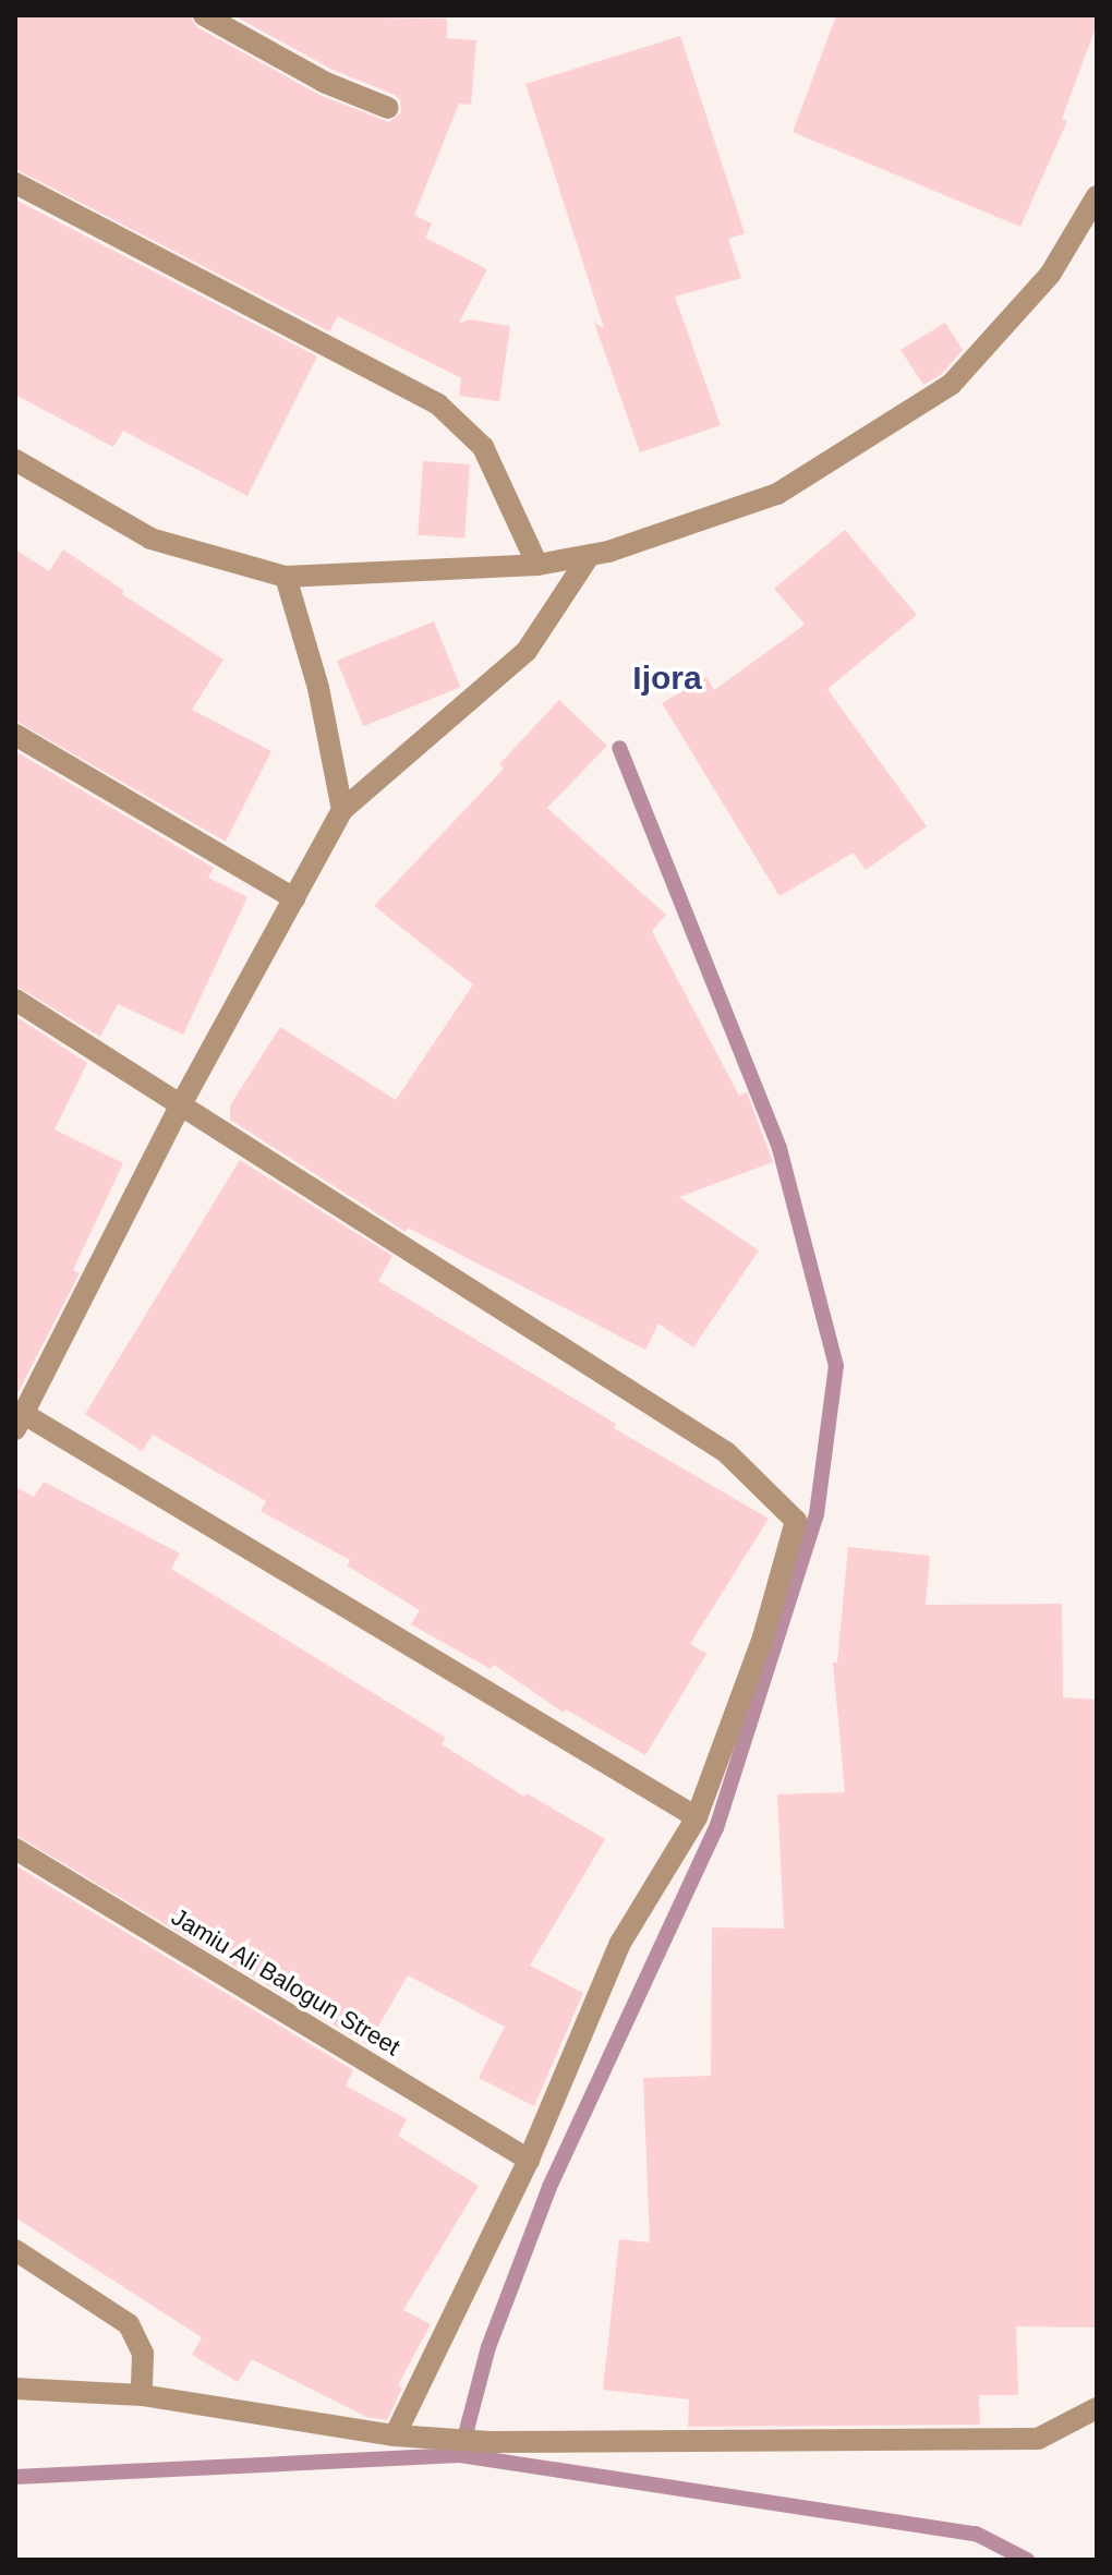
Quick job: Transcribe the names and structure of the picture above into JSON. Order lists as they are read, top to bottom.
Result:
{
  "streets": {
    "street": ["Jamiu Ali Balogun Street"]
  },
  "districts": ["Ijora"]
}
